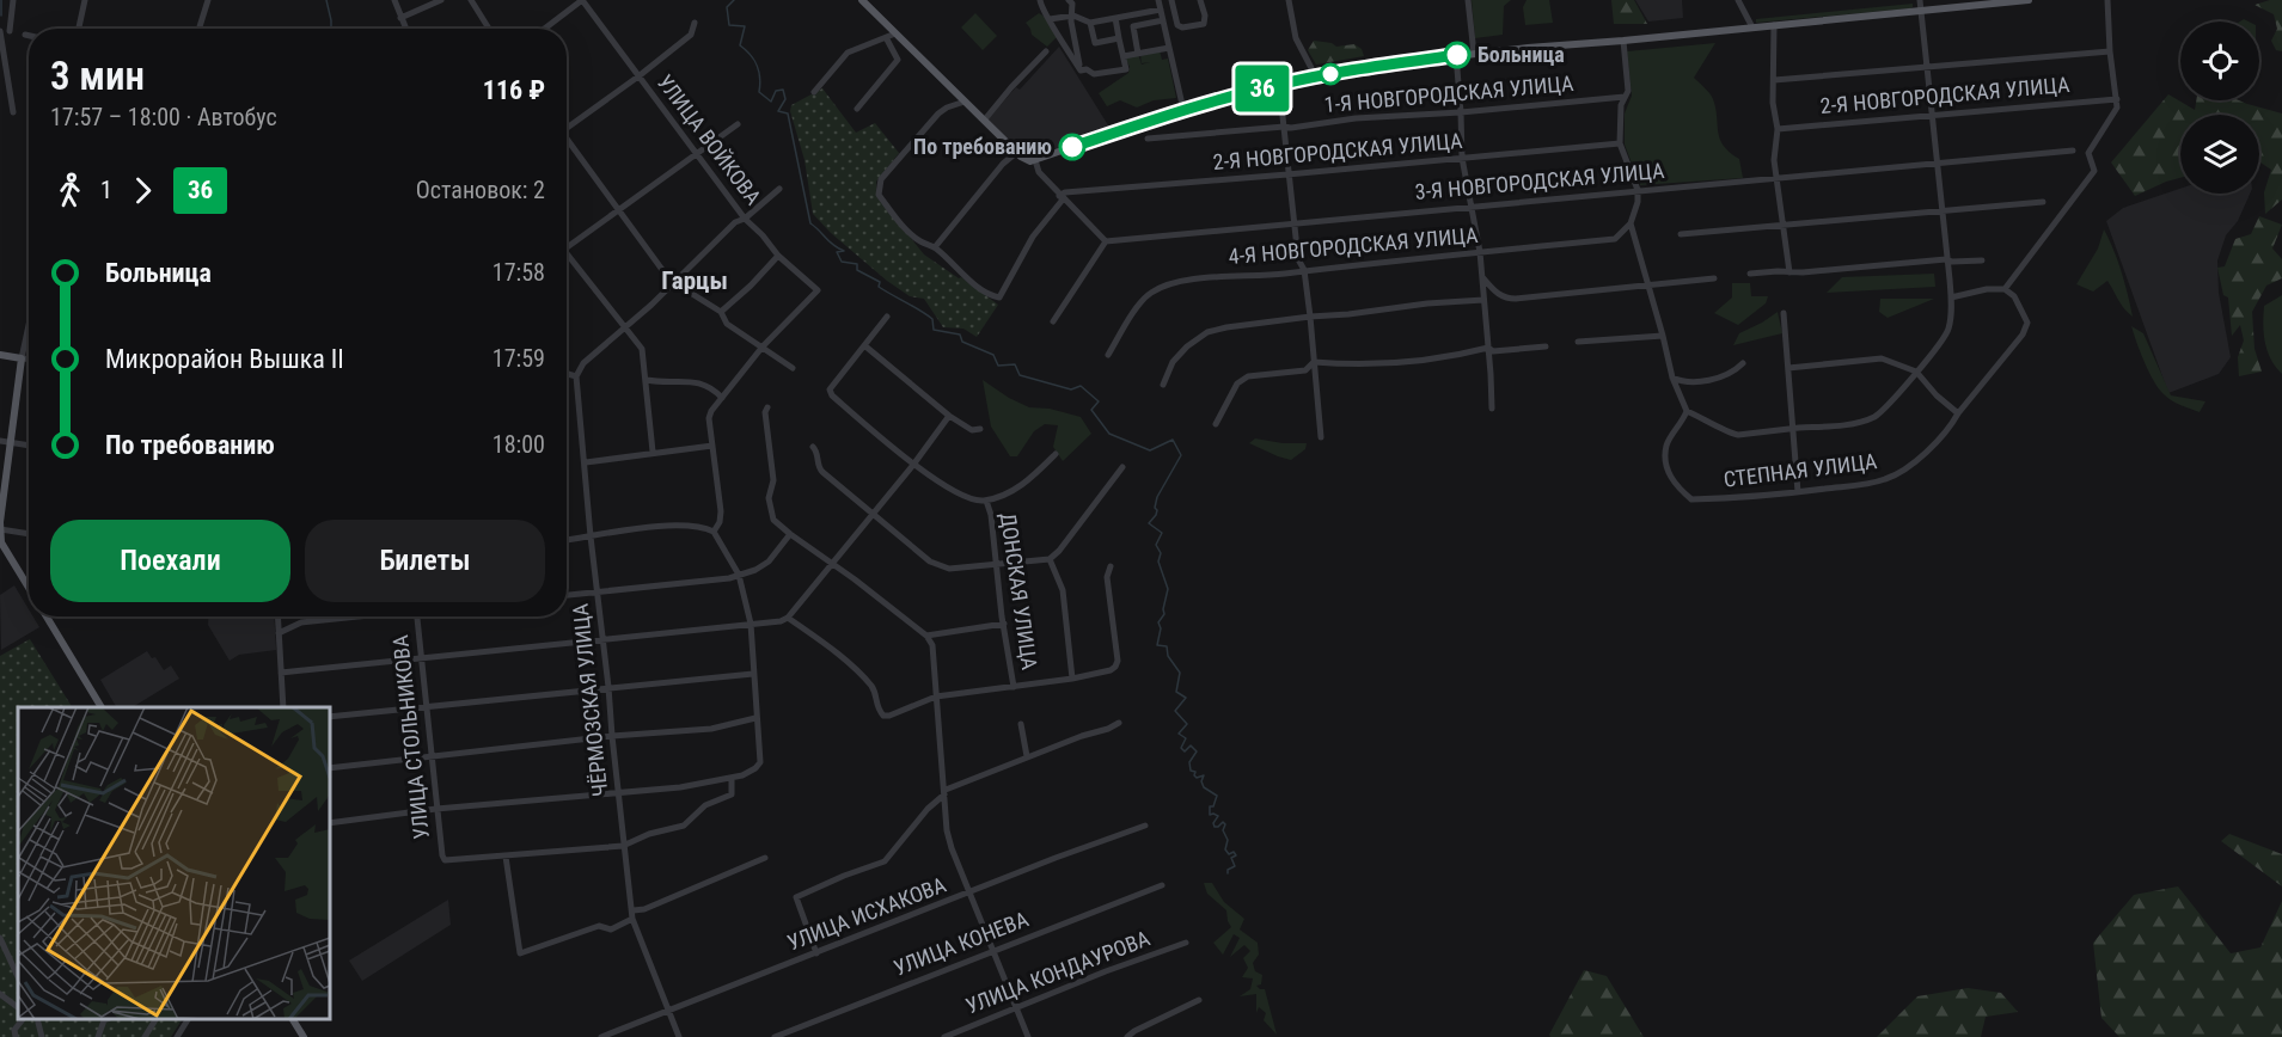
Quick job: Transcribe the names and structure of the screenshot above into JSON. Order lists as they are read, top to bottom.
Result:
{
  "streets": {
    "street": [
      "1-Я НОВГОРОДСКАЯ УЛИЦА",
      "2-Я НОВГОРОДСКАЯ УЛИЦА",
      "УЛИЦА ВОЙКОВА",
      "3-Я НОВГОРОДСКАЯ УЛИЦА",
      "4-Я НОВГОРОДСКАЯ УЛИЦА",
      "СТЕПНАЯ УЛИЦА",
      "ДОНСКАЯ УЛИЦА",
      "ЧЁРМОЗСКАЯ УЛИЦА",
      "УЛИЦА СТОЛЬНИКОВА",
      "УЛИЦА ИСХАКОВА",
      "УЛИЦА КОНЕВА",
      "УЛИЦА КОНДАУРОВА"
    ]
  },
  "crossings": [
    ["ЧЁРМОЗСКАЯ УЛИЦА", "УЛИЦА ИСХАКОВА"]
  ],
  "districts": ["Гарцы"],
  "places": ["Больница", "По требованию"],
  "lines": ["bus line 36"],
  "page": {
    "on_map": "36",
    "heading": ["3 мин", "17:57 – 18:00 · Автобус", "116 ₽"],
    "legs": ["1", "36", "Остановок: 2"],
    "list": [
      {
        "name": "Больница",
        "value": "17:58"
      },
      {
        "name": "Микрорайон Вышка II",
        "value": "17:59"
      },
      {
        "name": "По требованию",
        "value": "18:00"
      }
    ],
    "buttons": ["Поехали", "Билеты"]
  }
}
